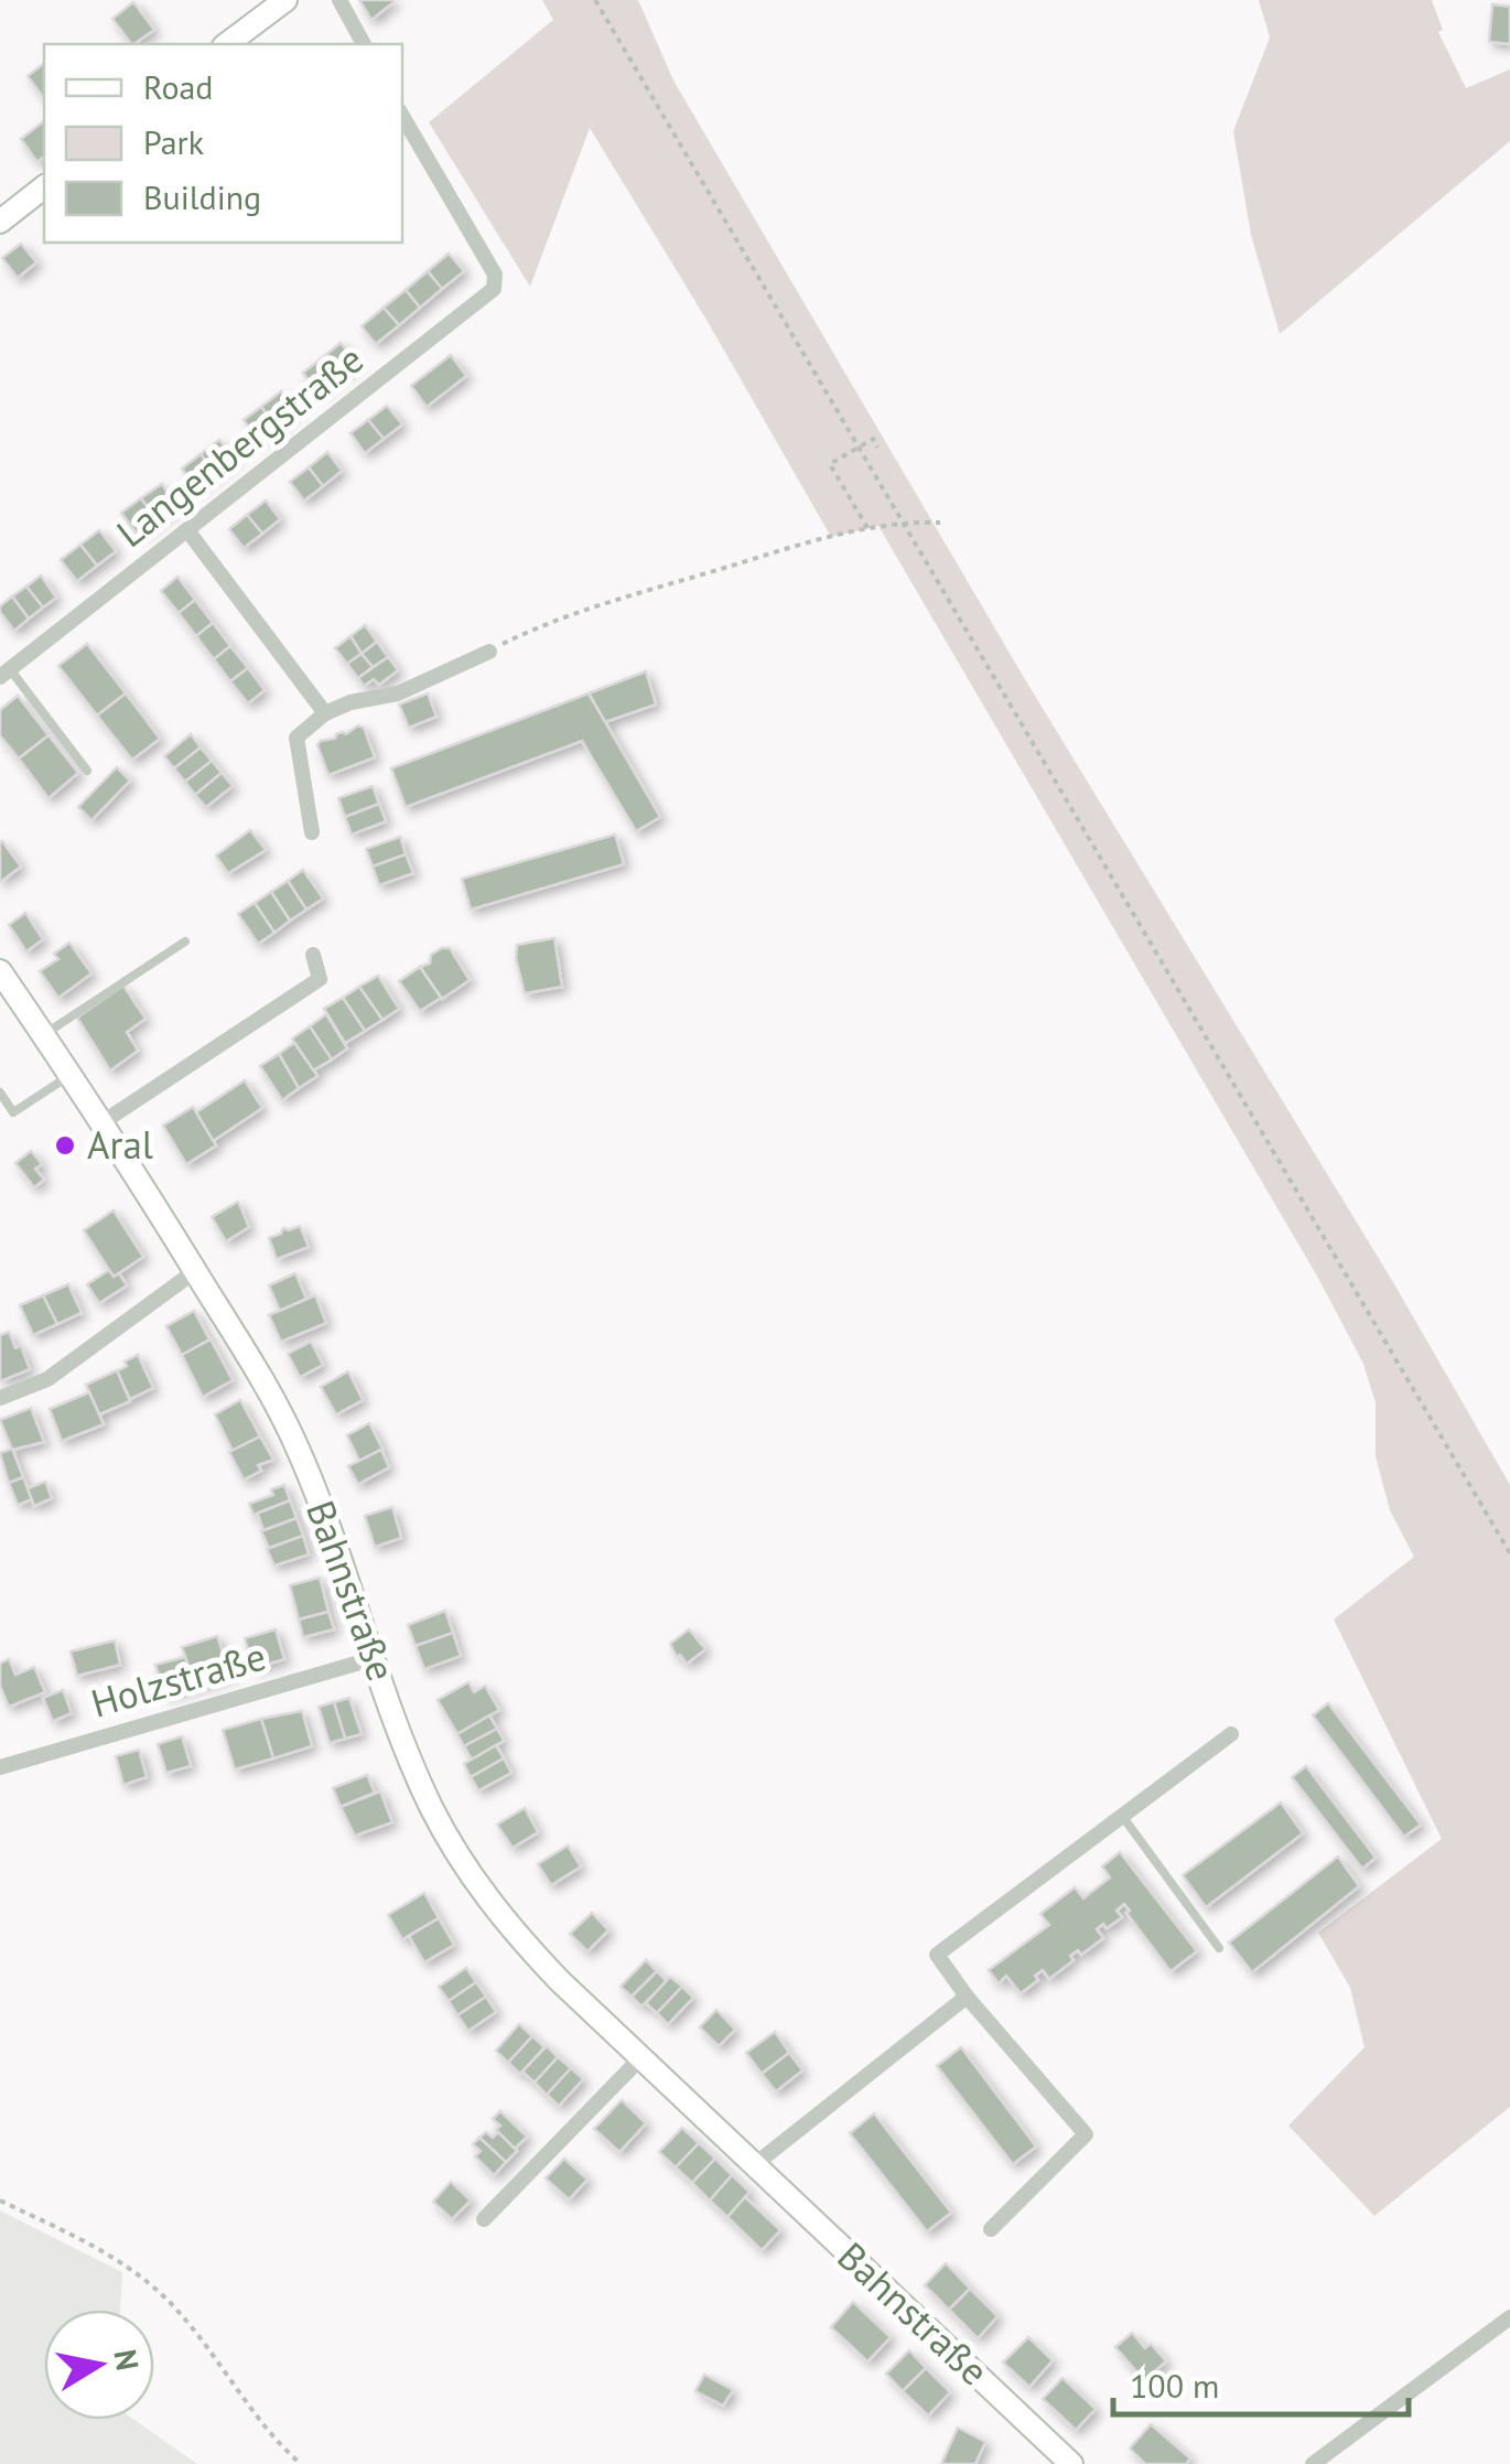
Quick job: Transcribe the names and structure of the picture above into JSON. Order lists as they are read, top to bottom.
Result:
{
  "streets": {
    "main road": ["Bahnstraße"],
    "street": ["Langenbergstraße", "Holzstraße"]
  },
  "crossings": [
    ["Bahnstraße", "Holzstraße"]
  ],
  "places": ["Aral"],
  "legend": ["Road", "Park", "Building"],
  "scale_bar": "100 m",
  "north": "right"
}
